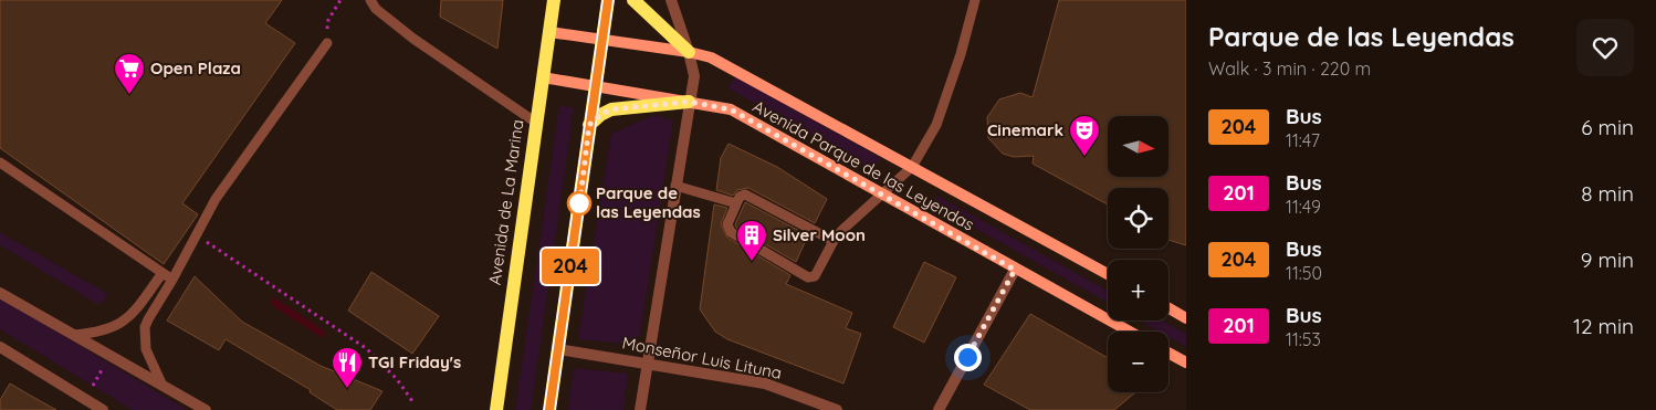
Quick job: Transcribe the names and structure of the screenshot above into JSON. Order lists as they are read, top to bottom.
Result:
{
  "streets": {
    "main road": ["Avenida Parque de las Leyendas", "Avenida de La Marina"],
    "street": ["Monseñor Luis Lituna"]
  },
  "crossings": [
    ["Avenida Parque de las Leyendas", "Avenida de La Marina"]
  ],
  "places": {
    "supermarket": ["Open Plaza"],
    "theatre": ["Cinemark"],
    "other": ["Parque de las Leyendas"],
    "building": ["Silver Moon"],
    "restaurant": ["TGI Friday's"]
  },
  "lines": ["bus line 204"],
  "north": "right",
  "page": {
    "on_map": "204",
    "heading": ["Parque de las Leyendas", "Walk · 3 min · 220 m"],
    "list": [
      {
        "mark": "204",
        "name": "Bus",
        "note": "11:47",
        "value": "6 min"
      },
      {
        "mark": "201",
        "name": "Bus",
        "note": "11:49",
        "value": "8 min"
      },
      {
        "mark": "204",
        "name": "Bus",
        "note": "11:50",
        "value": "9 min"
      },
      {
        "mark": "201",
        "name": "Bus",
        "note": "11:53",
        "value": "12 min"
      }
    ],
    "map_buttons": ["+", "−"]
  }
}
